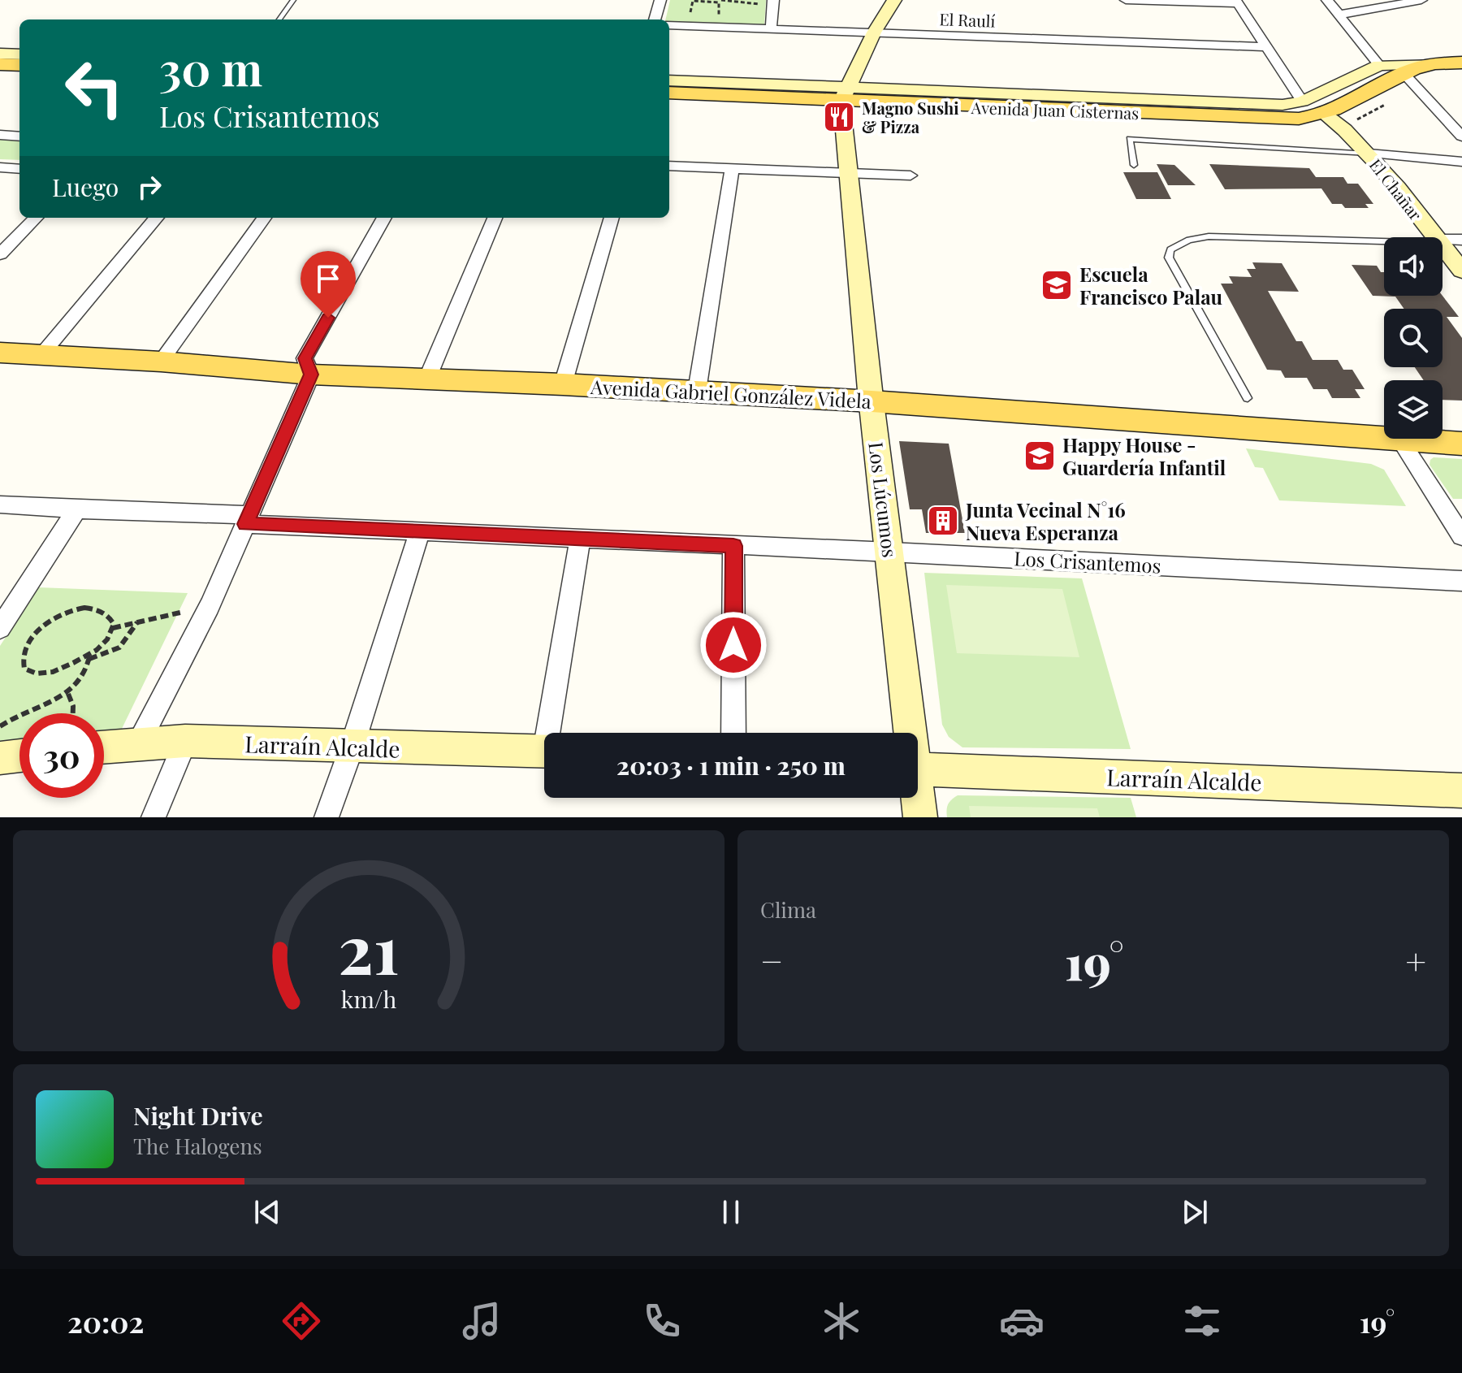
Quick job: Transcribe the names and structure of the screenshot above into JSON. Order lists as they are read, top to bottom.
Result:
{
  "streets": {
    "main road": ["Avenida Juan Cisternas", "Avenida Gabriel González Videla"],
    "street": [
      "El Raulí",
      "El Chañar",
      "Los Lúcumos",
      "Los Crisantemos",
      "Larraín Alcalde"
    ]
  },
  "crossings": [
    ["Avenida Juan Cisternas", "El Chañar"],
    ["Avenida Juan Cisternas", "Los Lúcumos"],
    ["Avenida Gabriel González Videla", "Los Lúcumos"],
    ["Los Lúcumos", "Los Crisantemos"]
  ],
  "places": {
    "restaurant": ["Magno Sushi & Pizza"],
    "school or university": ["Escuela Francisco Palau", "Happy House - Guardería Infantil"],
    "building": ["Junta Vecinal N°16 Nueva Esperanza"]
  },
  "page": {
    "turn": ["30 m", "Los Crisantemos"],
    "then": "Luego",
    "limit": "30",
    "trip": "20:03 · 1 min · 250 m",
    "tile": "Clima",
    "heat": ["−", "19°", "+"],
    "song": ["Night Drive", "The Halogens"],
    "tabs": ["20:02", "19°"],
    "gauge": ["21", "km/h"]
  }
}
